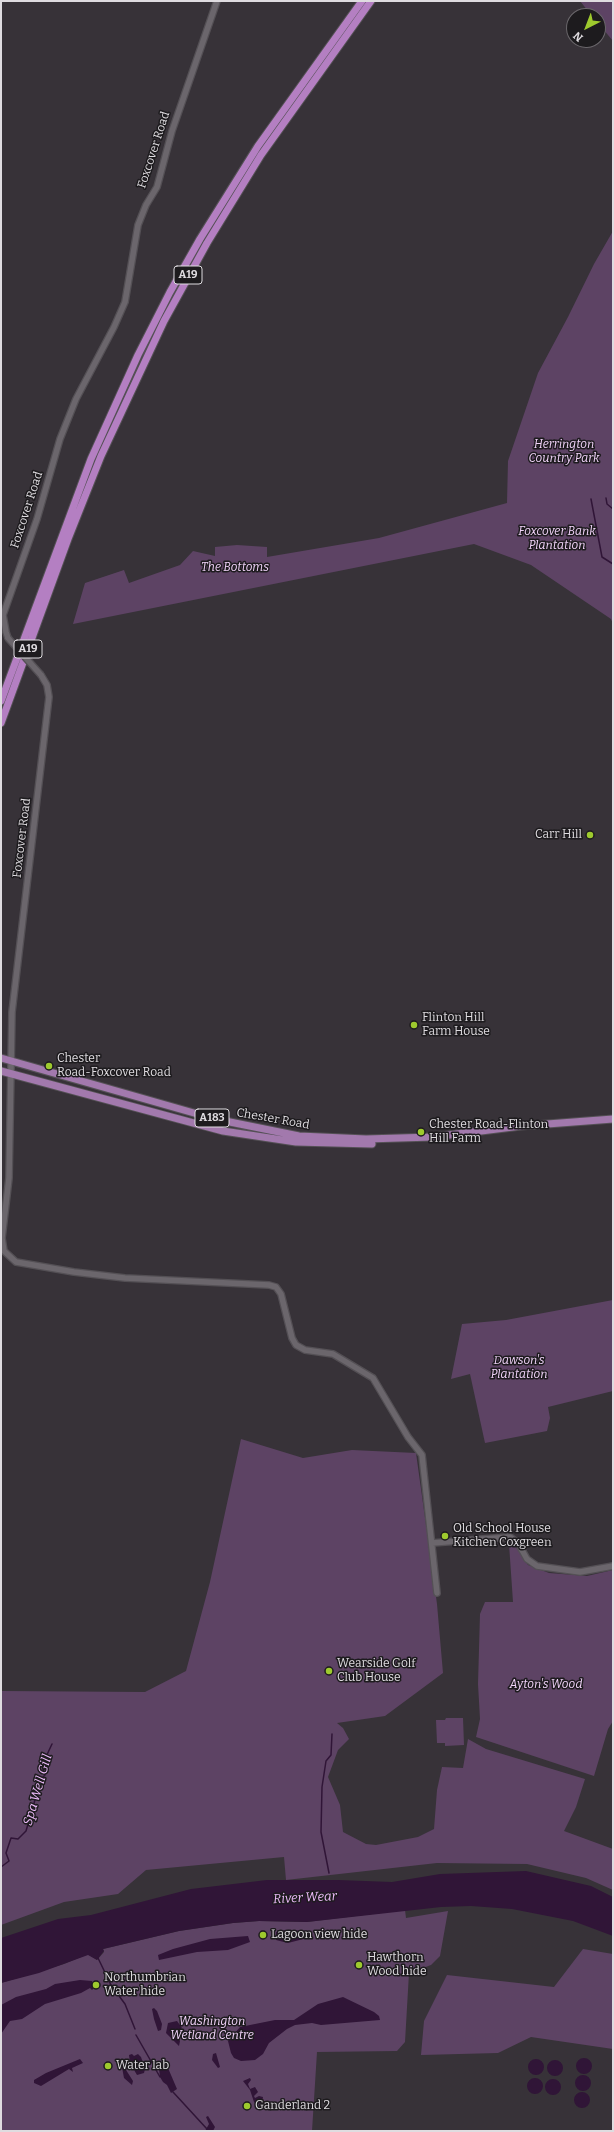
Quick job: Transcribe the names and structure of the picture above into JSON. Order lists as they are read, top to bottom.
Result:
{
  "streets": {
    "highway": ["A19"],
    "main road": ["A183", "Chester Road"],
    "street": ["Foxcover Road"]
  },
  "crossings": [
    ["Foxcover Road", "Chester Road"]
  ],
  "water": ["Spa Well Gill", "River Wear"],
  "parks": [
    "Herrington Country Park",
    "Foxcover Bank Plantation",
    "The Bottoms",
    "Dawson's Plantation",
    "Ayton's Wood",
    "Washington Wetland Centre"
  ],
  "places": [
    "Carr Hill",
    "Flinton Hill Farm House",
    "Chester Road-Foxcover Road",
    "Chester Road-Flinton Hill Farm",
    "Old School House Kitchen Coxgreen",
    "Wearside Golf Club House",
    "Lagoon view hide",
    "Hawthorn Wood hide",
    "Northumbrian Water hide",
    "Water lab",
    "Ganderland 2"
  ],
  "north": "bottom left"
}
